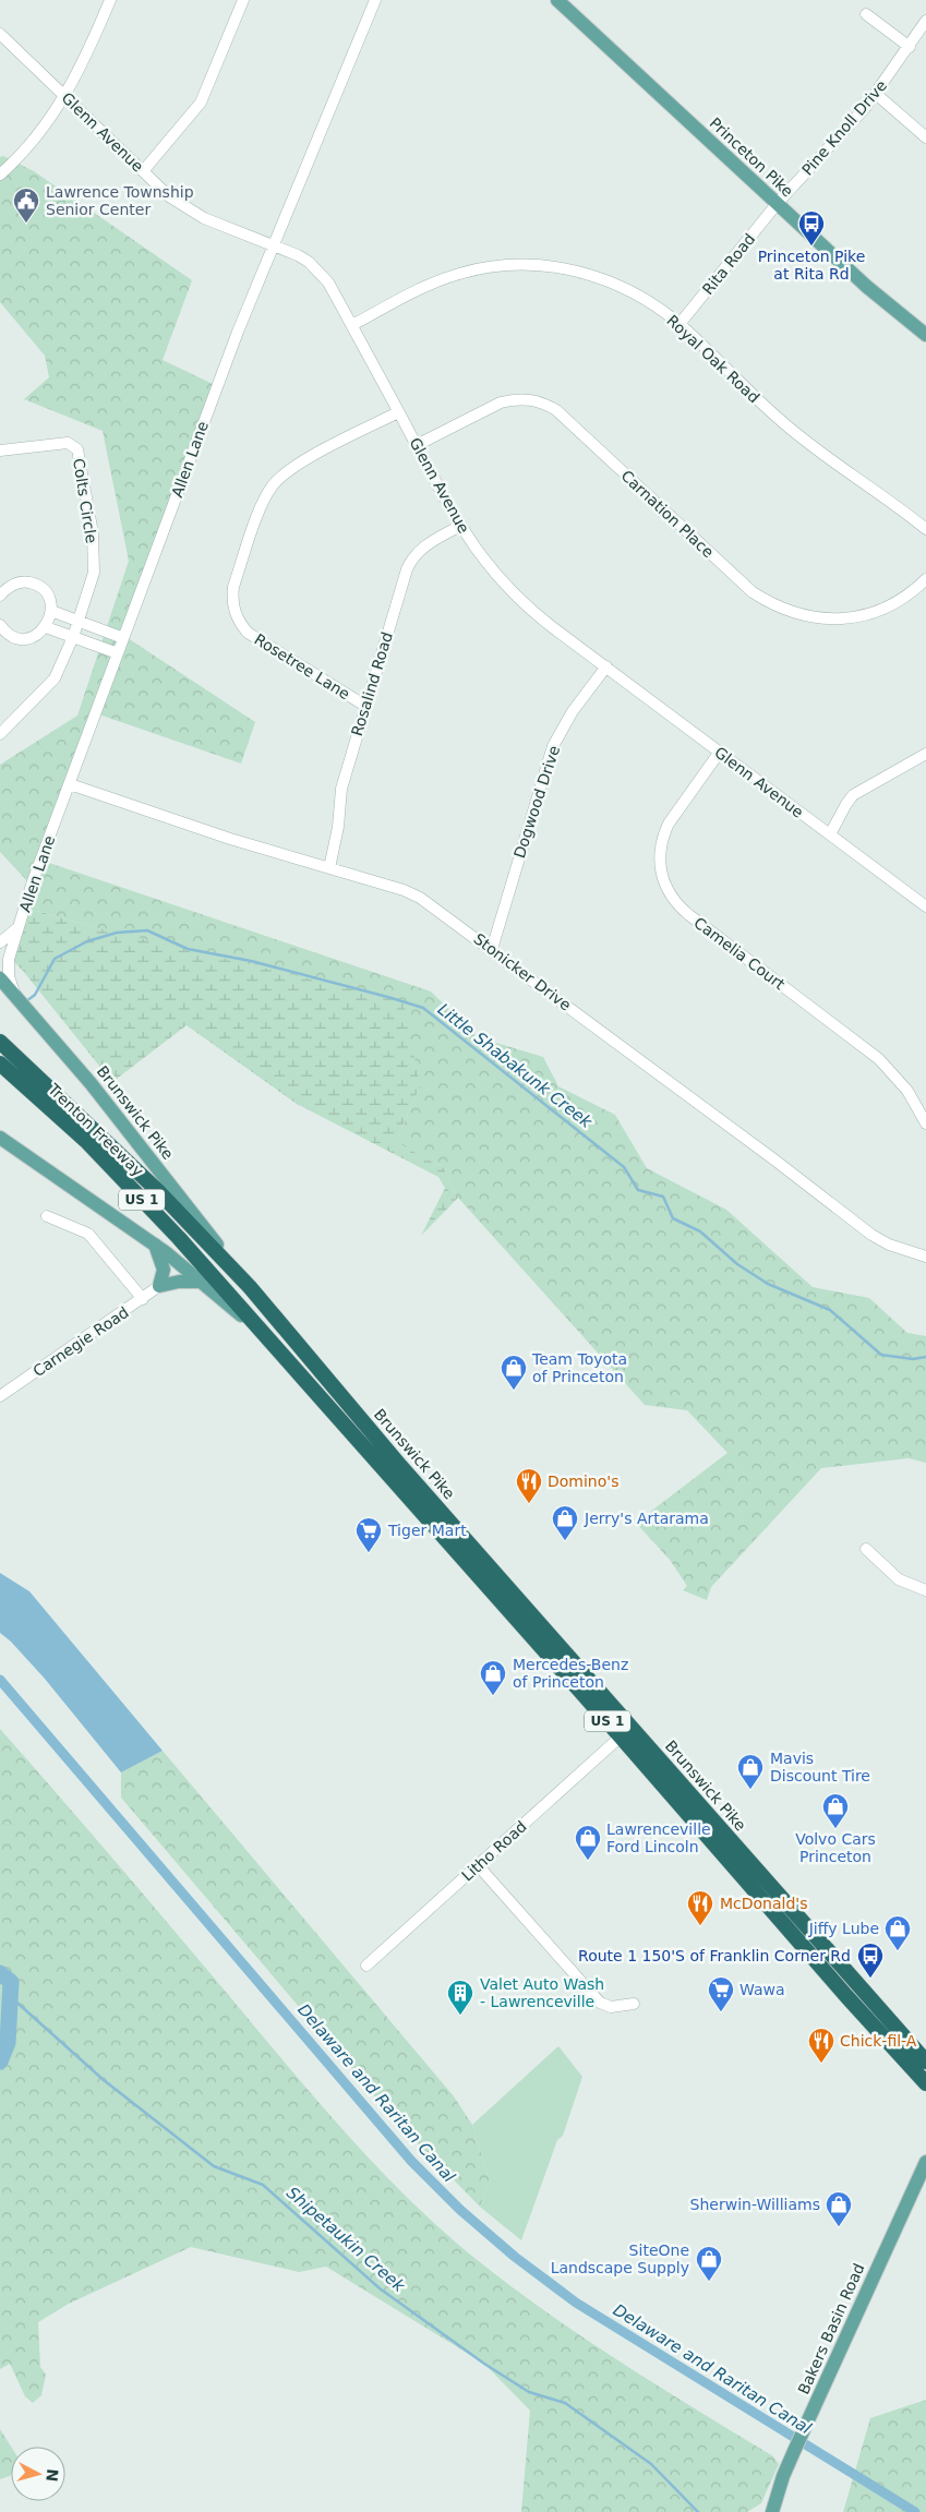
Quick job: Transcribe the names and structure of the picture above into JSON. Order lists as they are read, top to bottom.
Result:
{
  "streets": {
    "highway": ["Brunswick Pike", "Trenton Freeway", "US 1"],
    "main road": ["Princeton Pike", "Bakers Basin Road"],
    "street": [
      "Pine Knoll Drive",
      "Glenn Avenue",
      "Rita Road",
      "Royal Oak Road",
      "Allen Lane",
      "Colts Circle",
      "Carnation Place",
      "Rosetree Lane",
      "Rosalind Road",
      "Dogwood Drive",
      "Camelia Court",
      "Stonicker Drive",
      "Carnegie Road",
      "Litho Road"
    ]
  },
  "crossings": [
    ["Pine Knoll Drive", "Princeton Pike"],
    ["Pine Knoll Drive", "Rita Road"],
    ["Glenn Avenue", "Royal Oak Road"],
    ["Glenn Avenue", "Allen Lane"],
    ["Glenn Avenue", "Carnation Place"],
    ["Glenn Avenue", "Rosetree Lane"],
    ["Glenn Avenue", "Rosalind Road"],
    ["Glenn Avenue", "Dogwood Drive"],
    ["Glenn Avenue", "Camelia Court"],
    ["Princeton Pike", "Rita Road"],
    ["Rita Road", "Royal Oak Road"],
    ["Allen Lane", "Stonicker Drive"],
    ["Allen Lane", "Brunswick Pike"],
    ["Rosetree Lane", "Rosalind Road"],
    ["Rosalind Road", "Stonicker Drive"],
    ["Dogwood Drive", "Stonicker Drive"],
    ["Brunswick Pike", "Trenton Freeway"],
    ["Brunswick Pike", "Litho Road"]
  ],
  "water": ["Little Shabakunk Creek", "Delaware and Raritan Canal", "Shipetaukin Creek"],
  "places": {
    "public building": ["Lawrence Township Senior Center"],
    "bus stop": ["Princeton Pike at Rita Rd", "Route 1 150'S of Franklin Corner Rd"],
    "shop": [
      "Team Toyota of Princeton",
      "Jerry's Artarama",
      "Mercedes-Benz of Princeton",
      "Mavis Discount Tire",
      "Volvo Cars Princeton",
      "Lawrenceville Ford Lincoln",
      "Jiffy Lube",
      "Sherwin-Williams",
      "SiteOne Landscape Supply"
    ],
    "restaurant": ["Domino's", "McDonald's", "Chick-fil-A"],
    "supermarket": ["Tiger Mart", "Wawa"],
    "building": ["Valet Auto Wash - Lawrenceville"]
  },
  "north": "right"
}
